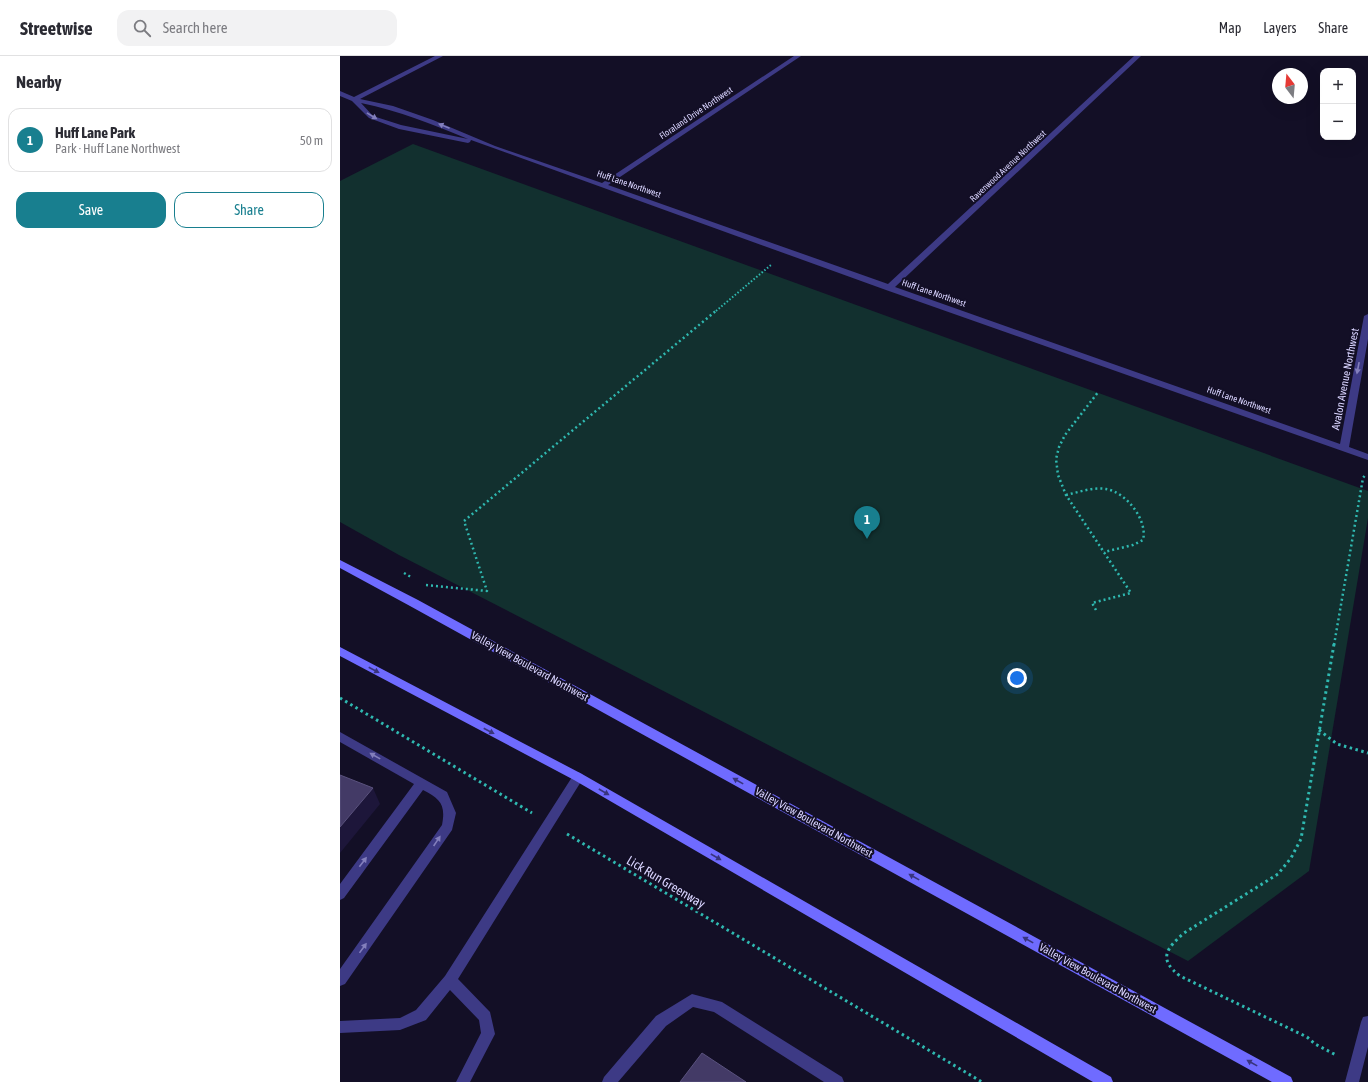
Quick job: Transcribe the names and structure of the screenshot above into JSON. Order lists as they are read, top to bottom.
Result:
{
  "streets": {
    "main road": ["Valley View Boulevard Northwest"],
    "street": [
      "Floraland Drive Northwest",
      "Ravenwood Avenue Northwest",
      "Huff Lane Northwest",
      "Avalon Avenue Northwest"
    ],
    "path": ["Lick Run Greenway"]
  },
  "crossings": [
    ["Floraland Drive Northwest", "Huff Lane Northwest"],
    ["Ravenwood Avenue Northwest", "Huff Lane Northwest"],
    ["Huff Lane Northwest", "Avalon Avenue Northwest"]
  ],
  "one_way": ["Avalon Avenue Northwest"],
  "north": "top",
  "page": {
    "header": "Streetwise",
    "search": "Search here",
    "nav": ["Map", "Layers", "Share"],
    "heading": "Nearby",
    "map_buttons": ["+", "−"],
    "list": [
      {
        "mark": "1",
        "name": "Huff Lane Park",
        "note": "Park · Huff Lane Northwest",
        "value": "50 m"
      }
    ],
    "buttons": ["Save", "Share"],
    "pins": "1"
  }
}
